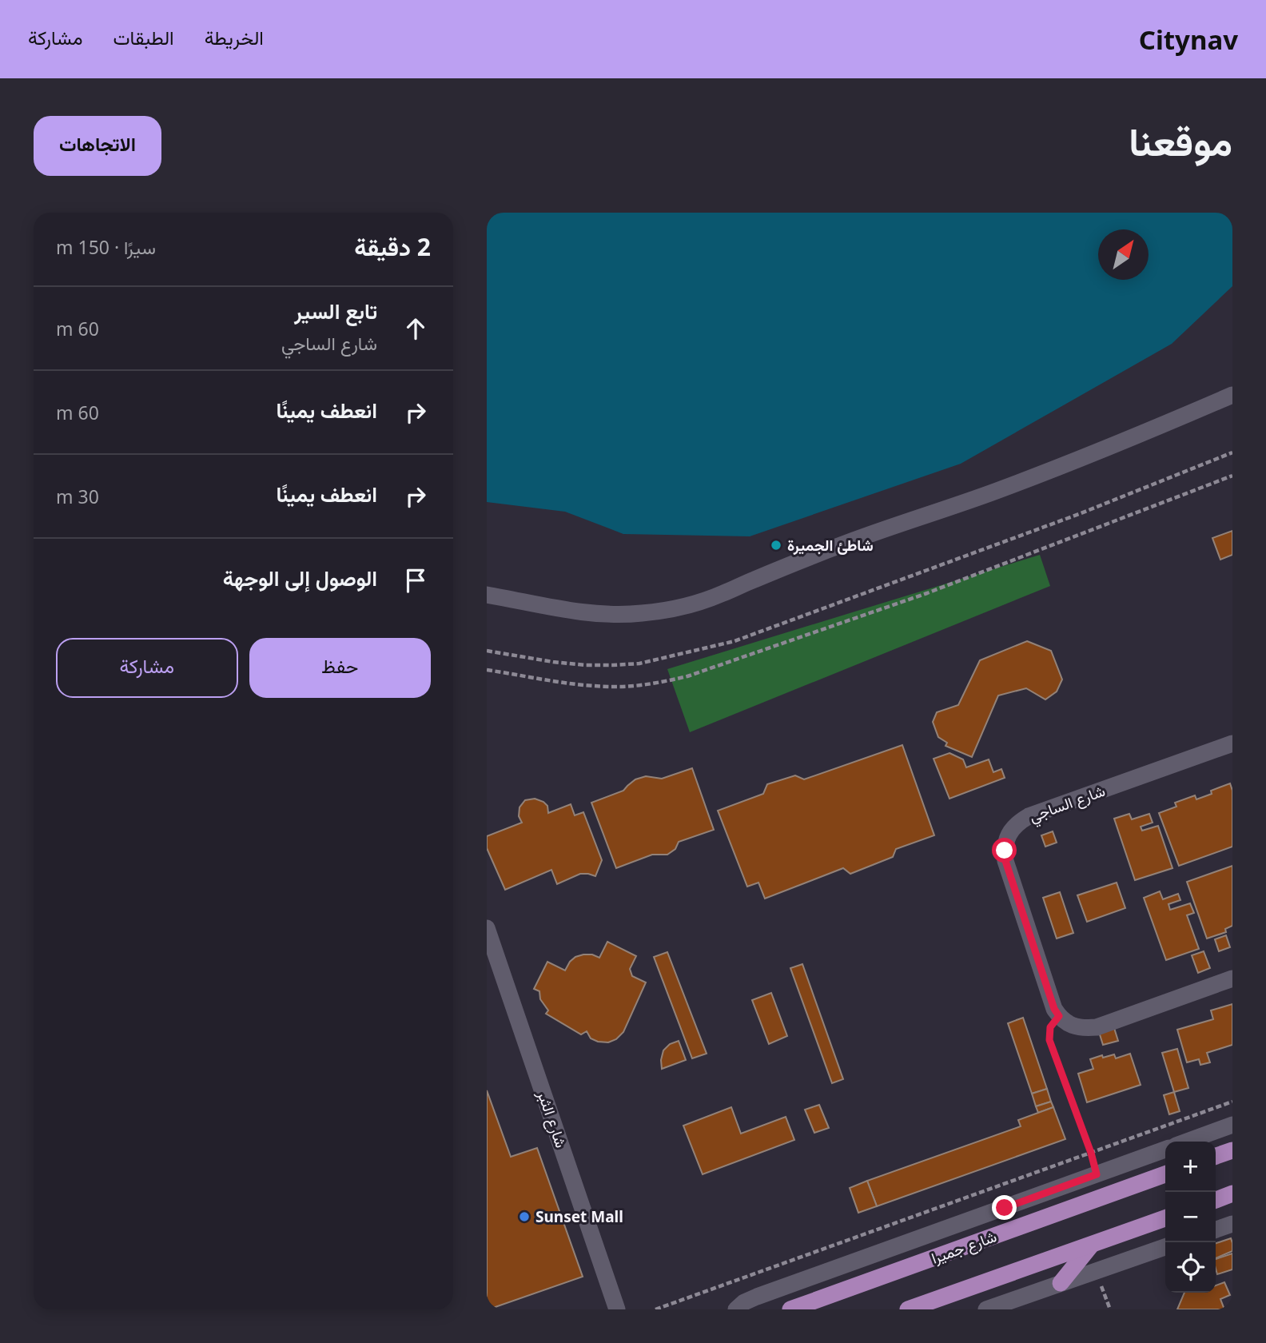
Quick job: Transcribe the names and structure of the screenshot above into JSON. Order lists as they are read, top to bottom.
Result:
{
  "streets": {
    "main road": ["شارع جميرا"],
    "street": ["شارع الساجي", "شارع الثبر"]
  },
  "places": ["شاطئ الجميرة", "Sunset Mall"],
  "north": "top right",
  "page": {
    "header": "Citynav",
    "nav": ["الخريطة", "الطبقات", "مشاركة"],
    "title": "موقعنا",
    "buttons": [
      "الاتجاهات",
      ["حفظ", "مشاركة"]
    ],
    "heading": ["2 دقيقة", "سيرًا · 150 m"],
    "list": [
      ["تابع السير", "شارع الساجي", "60 m"],
      ["انعطف يمينًا", "60 m"],
      ["انعطف يمينًا", "30 m"],
      "الوصول إلى الوجهة"
    ],
    "map_buttons": ["+", "−"]
  }
}
